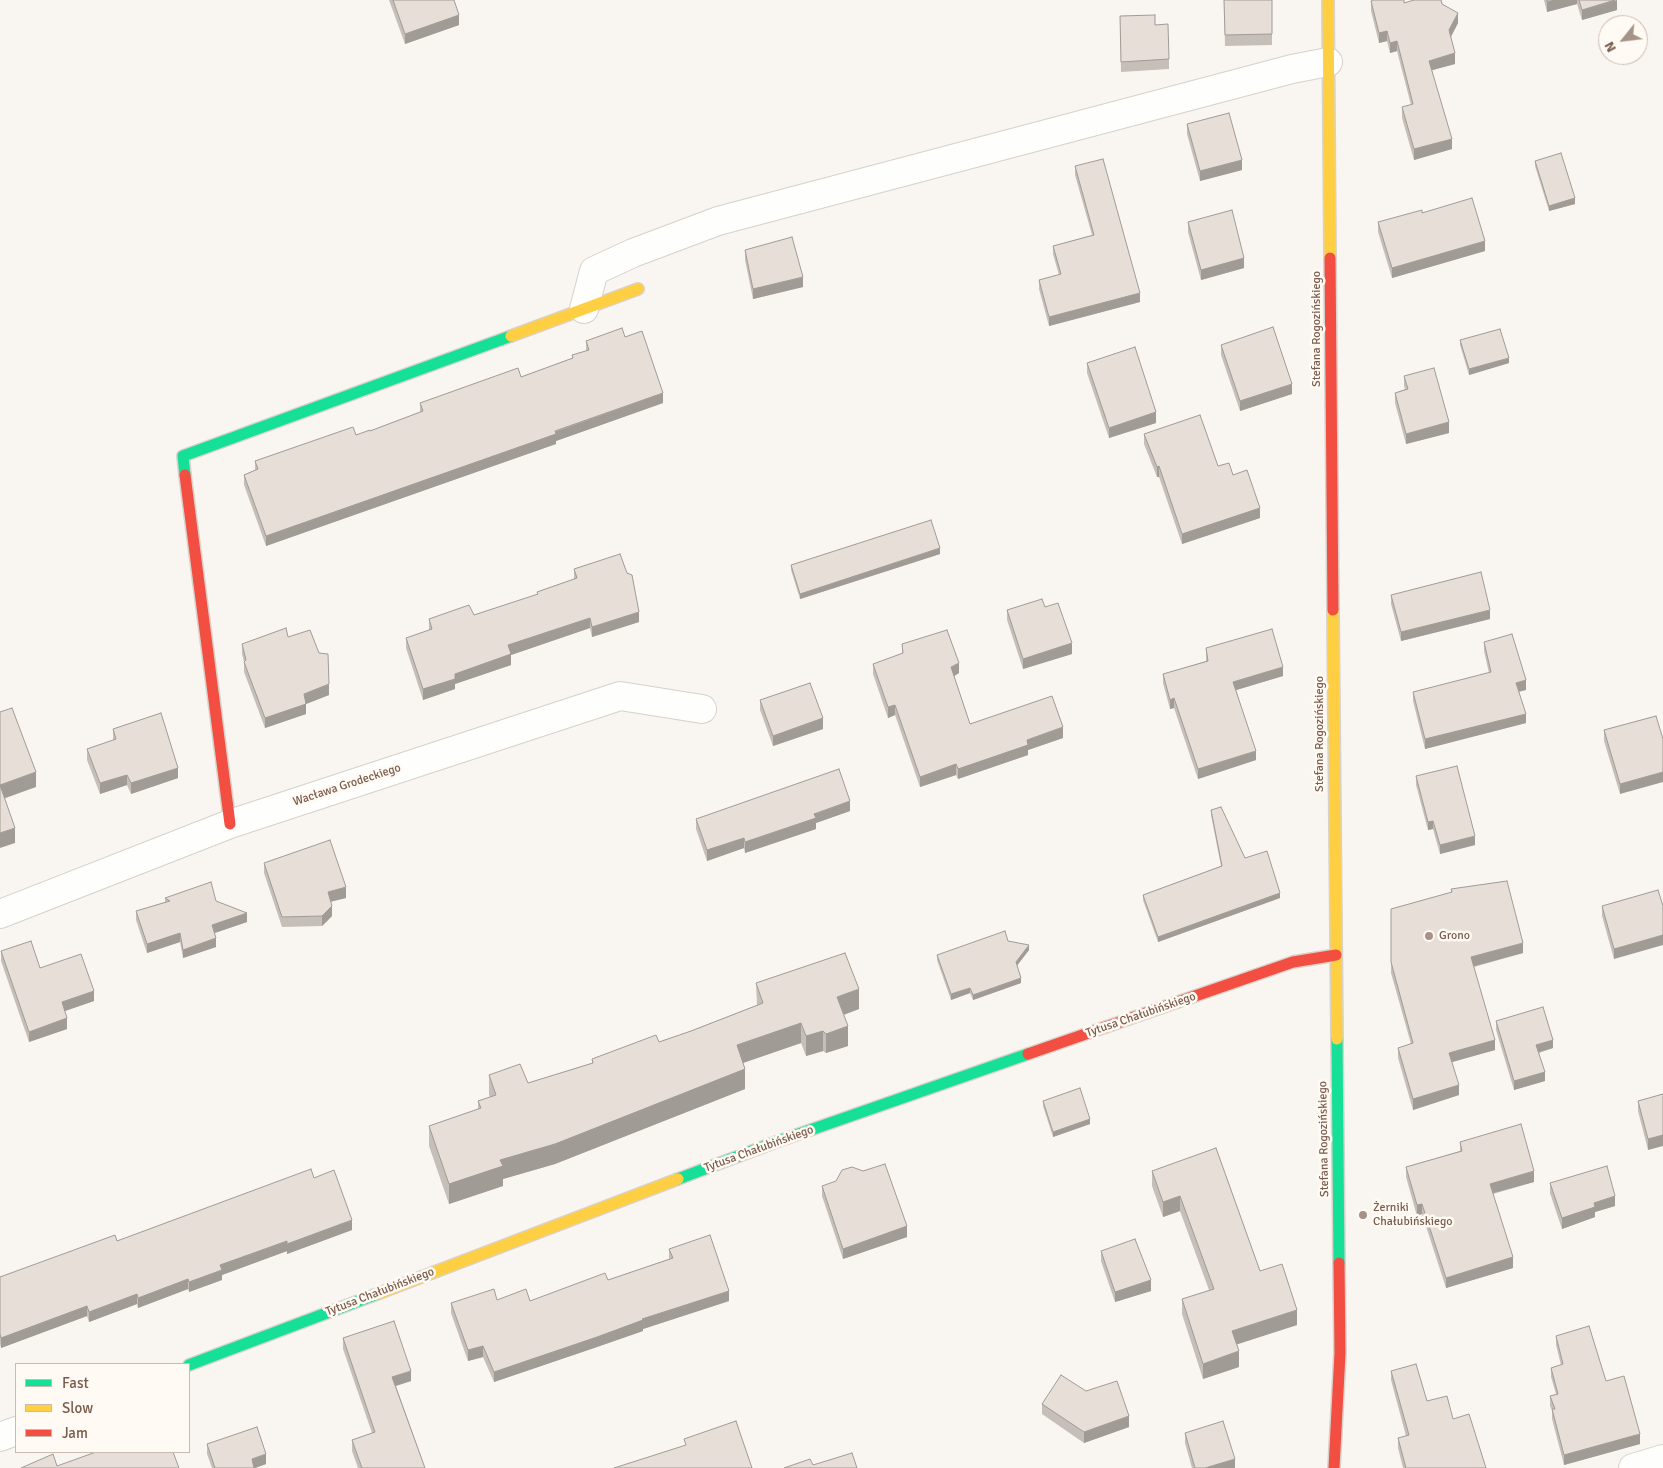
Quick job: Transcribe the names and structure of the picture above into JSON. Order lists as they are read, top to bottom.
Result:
{
  "streets": {
    "street": ["Stefana Rogozińskiego", "Wacława Grodeckiego", "Tytusa Chałubińskiego"]
  },
  "crossings": [
    ["Stefana Rogozińskiego", "Tytusa Chałubińskiego"]
  ],
  "places": ["Grono", "Żerniki Chałubińskiego"],
  "legend": ["Fast", "Slow", "Jam"],
  "north": "bottom left"
}
